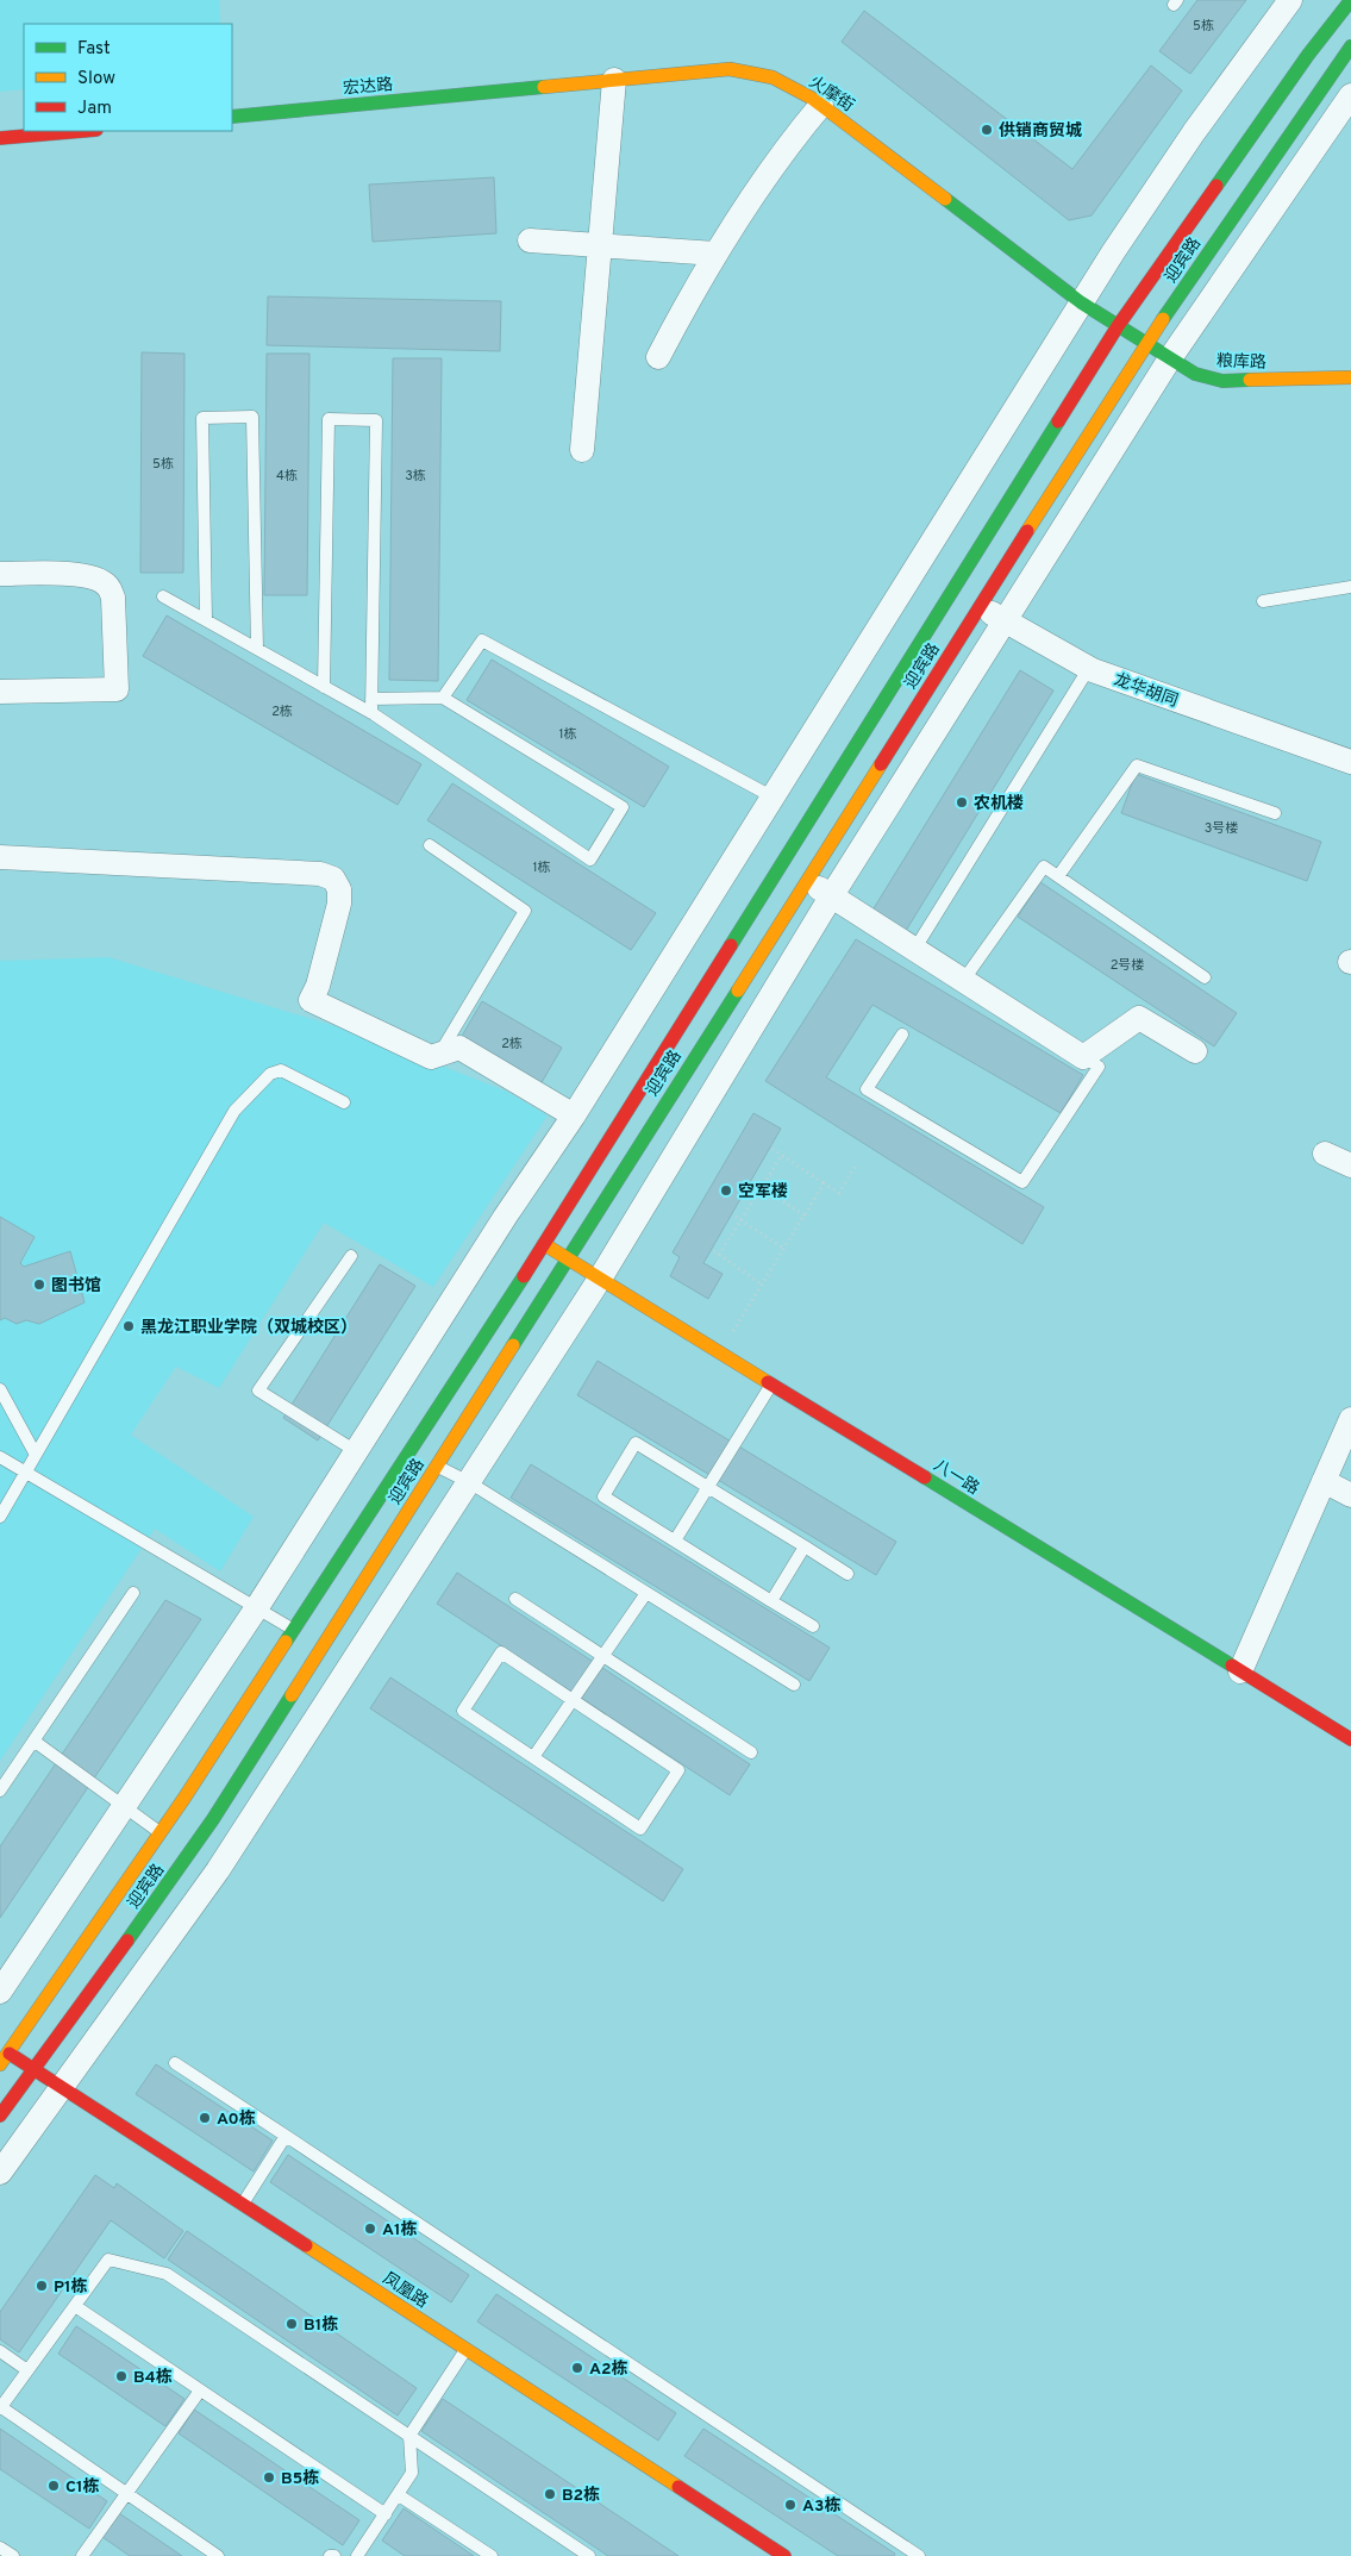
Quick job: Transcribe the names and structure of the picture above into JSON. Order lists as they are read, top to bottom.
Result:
{
  "streets": {
    "main road": [
      "宏达路",
      "火摩街",
      "迎宾路",
      "粮库路",
      "八一路",
      "凤凰路"
    ],
    "street": ["龙华胡同"]
  },
  "crossings": [
    ["宏达路", "火摩街"],
    ["火摩街", "粮库路"],
    ["迎宾路", "粮库路"],
    ["迎宾路", "龙华胡同"],
    ["迎宾路", "八一路"],
    ["迎宾路", "凤凰路"]
  ],
  "places": [
    "供销商贸城",
    "农机楼",
    "空军楼",
    "图书馆",
    "黑龙江职业学院（双城校区）",
    "A0栋",
    "A1栋",
    "P1栋",
    "B1栋",
    "A2栋",
    "B4栋",
    "B5栋",
    "C1栋",
    "B2栋",
    "A3栋"
  ],
  "house_numbers": [
    "5栋",
    "5栋",
    "4栋",
    "3栋",
    "2栋",
    "1栋",
    "3号楼",
    "1栋",
    "2号楼",
    "2栋"
  ],
  "legend": ["Fast", "Slow", "Jam"]
}
